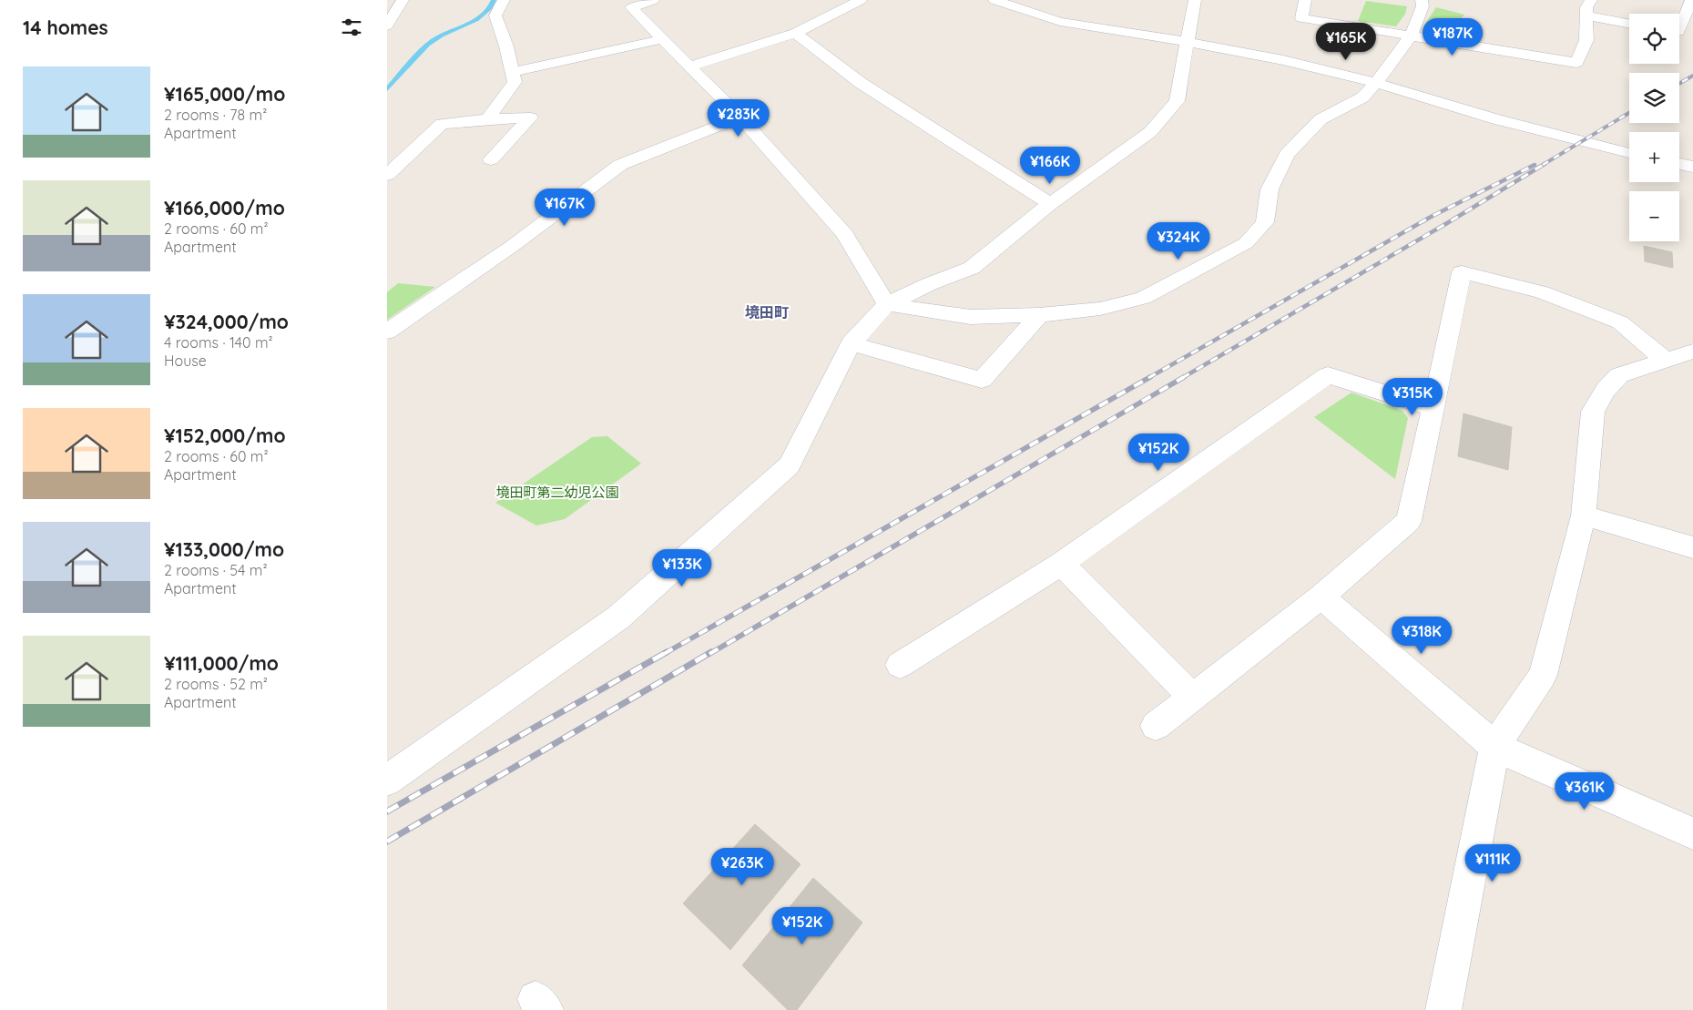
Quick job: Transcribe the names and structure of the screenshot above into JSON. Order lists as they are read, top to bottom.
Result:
{
  "districts": ["境田町"],
  "parks": ["境田町第二幼児公園"],
  "page": {
    "heading": "14 homes",
    "map_buttons": ["+", "−"],
    "price": [
      "¥187K",
      "¥165K",
      "¥283K",
      "¥166K",
      "¥167K",
      "¥324K",
      "¥315K",
      "¥152K",
      "¥133K",
      "¥318K",
      "¥361K",
      "¥111K",
      "¥263K",
      "¥152K"
    ],
    "list": [
      {
        "name": "¥165,000/mo",
        "note": "2 rooms · 78 m² · Apartment"
      },
      {
        "name": "¥166,000/mo",
        "note": "2 rooms · 60 m² · Apartment"
      },
      {
        "name": "¥324,000/mo",
        "note": "4 rooms · 140 m² · House"
      },
      {
        "name": "¥152,000/mo",
        "note": "2 rooms · 60 m² · Apartment"
      },
      {
        "name": "¥133,000/mo",
        "note": "2 rooms · 54 m² · Apartment"
      },
      {
        "name": "¥111,000/mo",
        "note": "2 rooms · 52 m² · Apartment"
      }
    ]
  }
}
